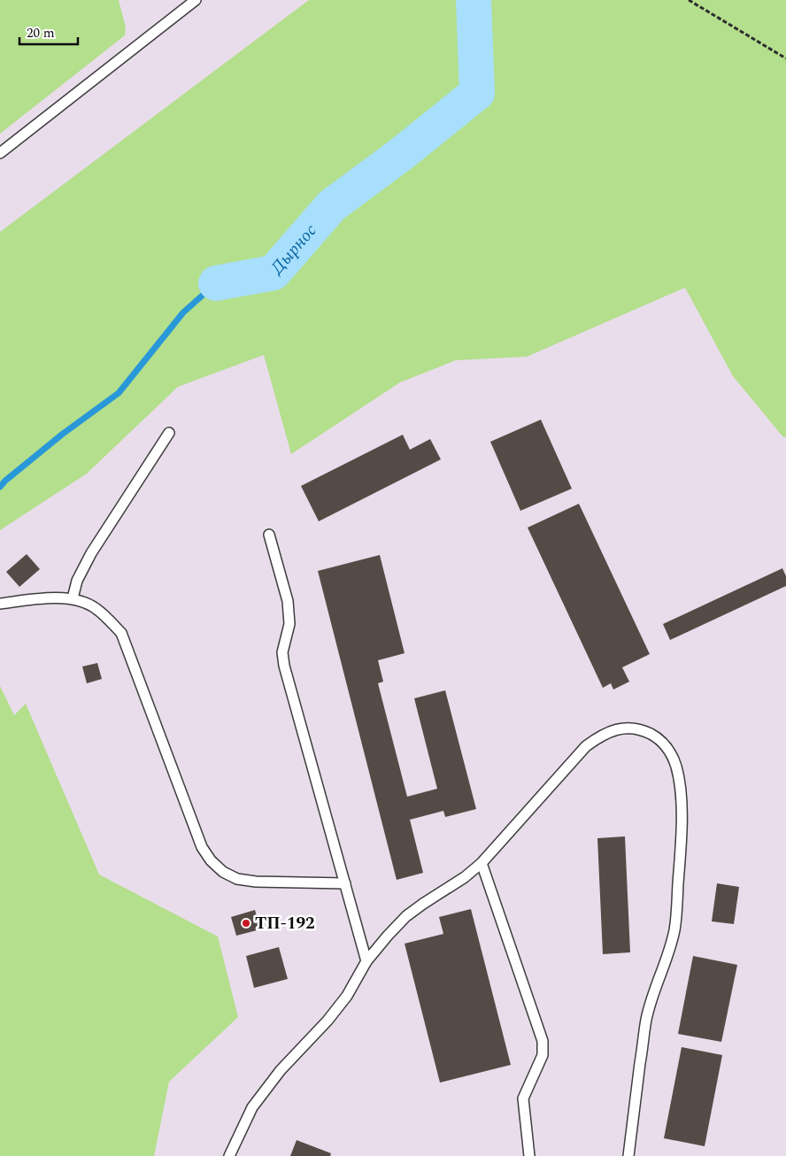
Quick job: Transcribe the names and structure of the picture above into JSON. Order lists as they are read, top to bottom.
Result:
{
  "water": ["Дырнос"],
  "places": ["ТП-192"],
  "scale_bar": "20 m"
}
